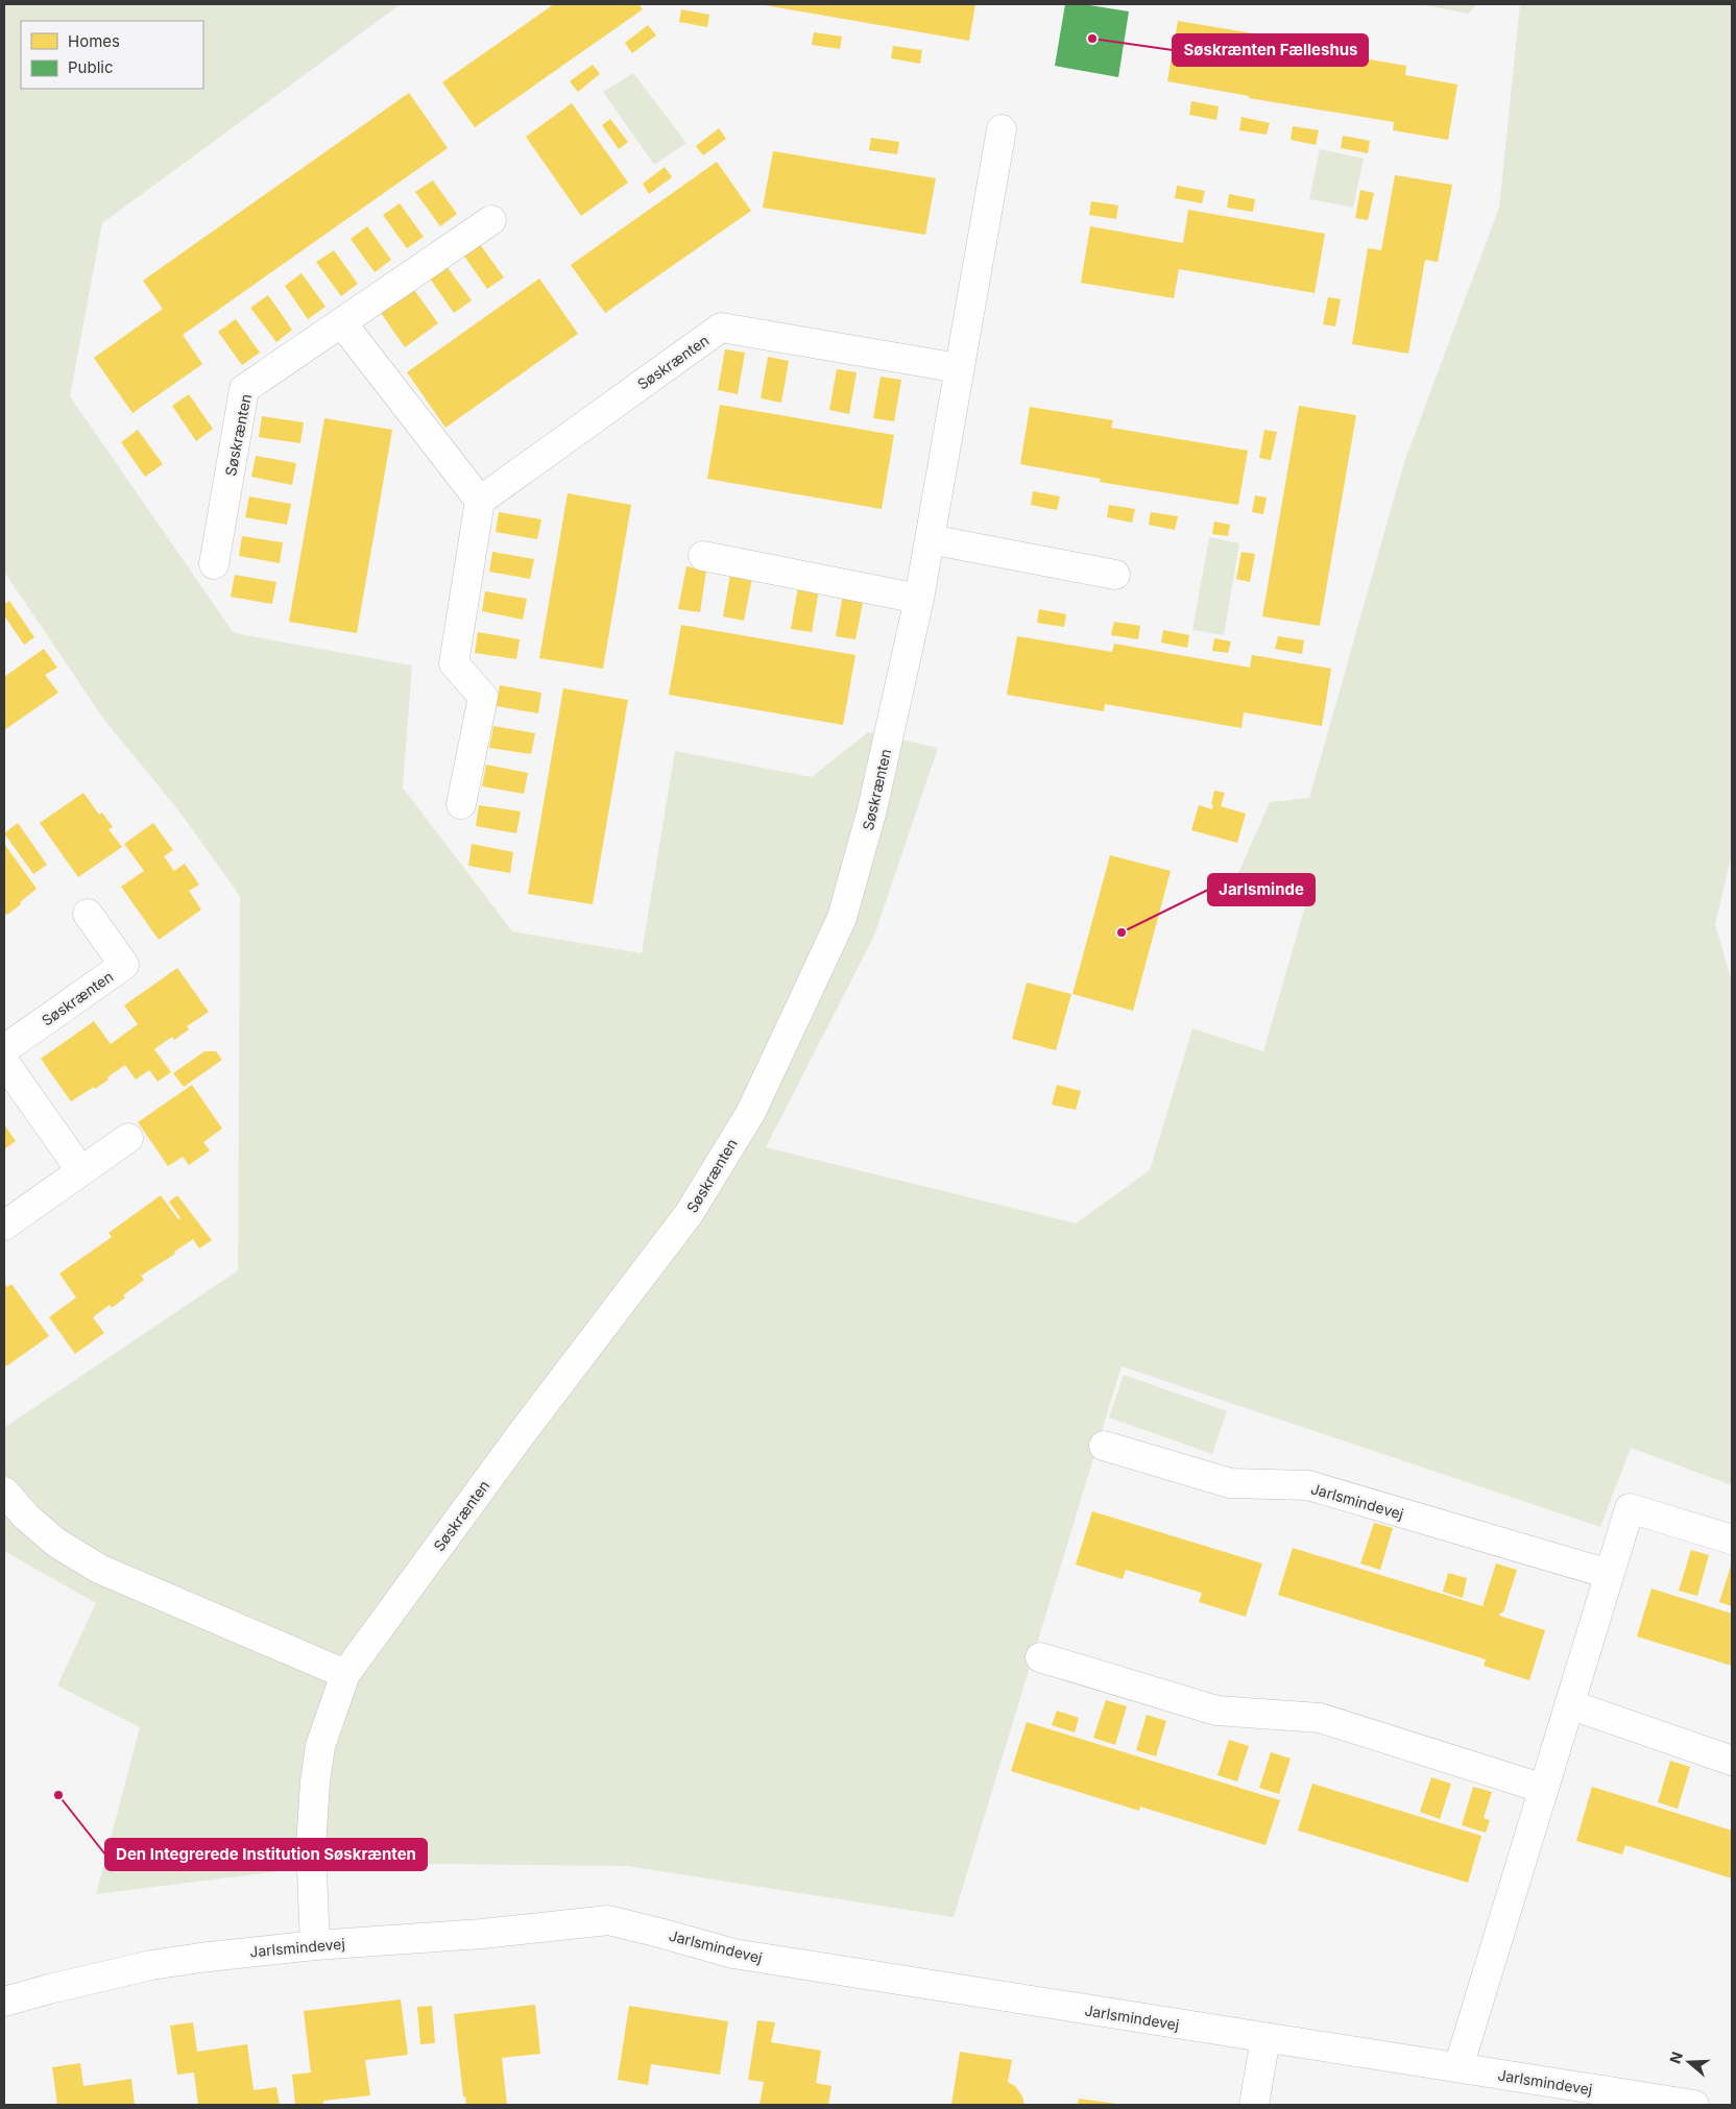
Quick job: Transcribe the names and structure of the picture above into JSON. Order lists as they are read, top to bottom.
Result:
{
  "streets": {
    "street": ["Søskrænten", "Jarlsmindevej"]
  },
  "crossings": [
    ["Søskrænten", "Jarlsmindevej"]
  ],
  "places": ["Søskrænten Fælleshus", "Jarlsminde", "Den Integrerede Institution Søskrænten"],
  "legend": ["Homes", "Public"],
  "north": "left"
}
